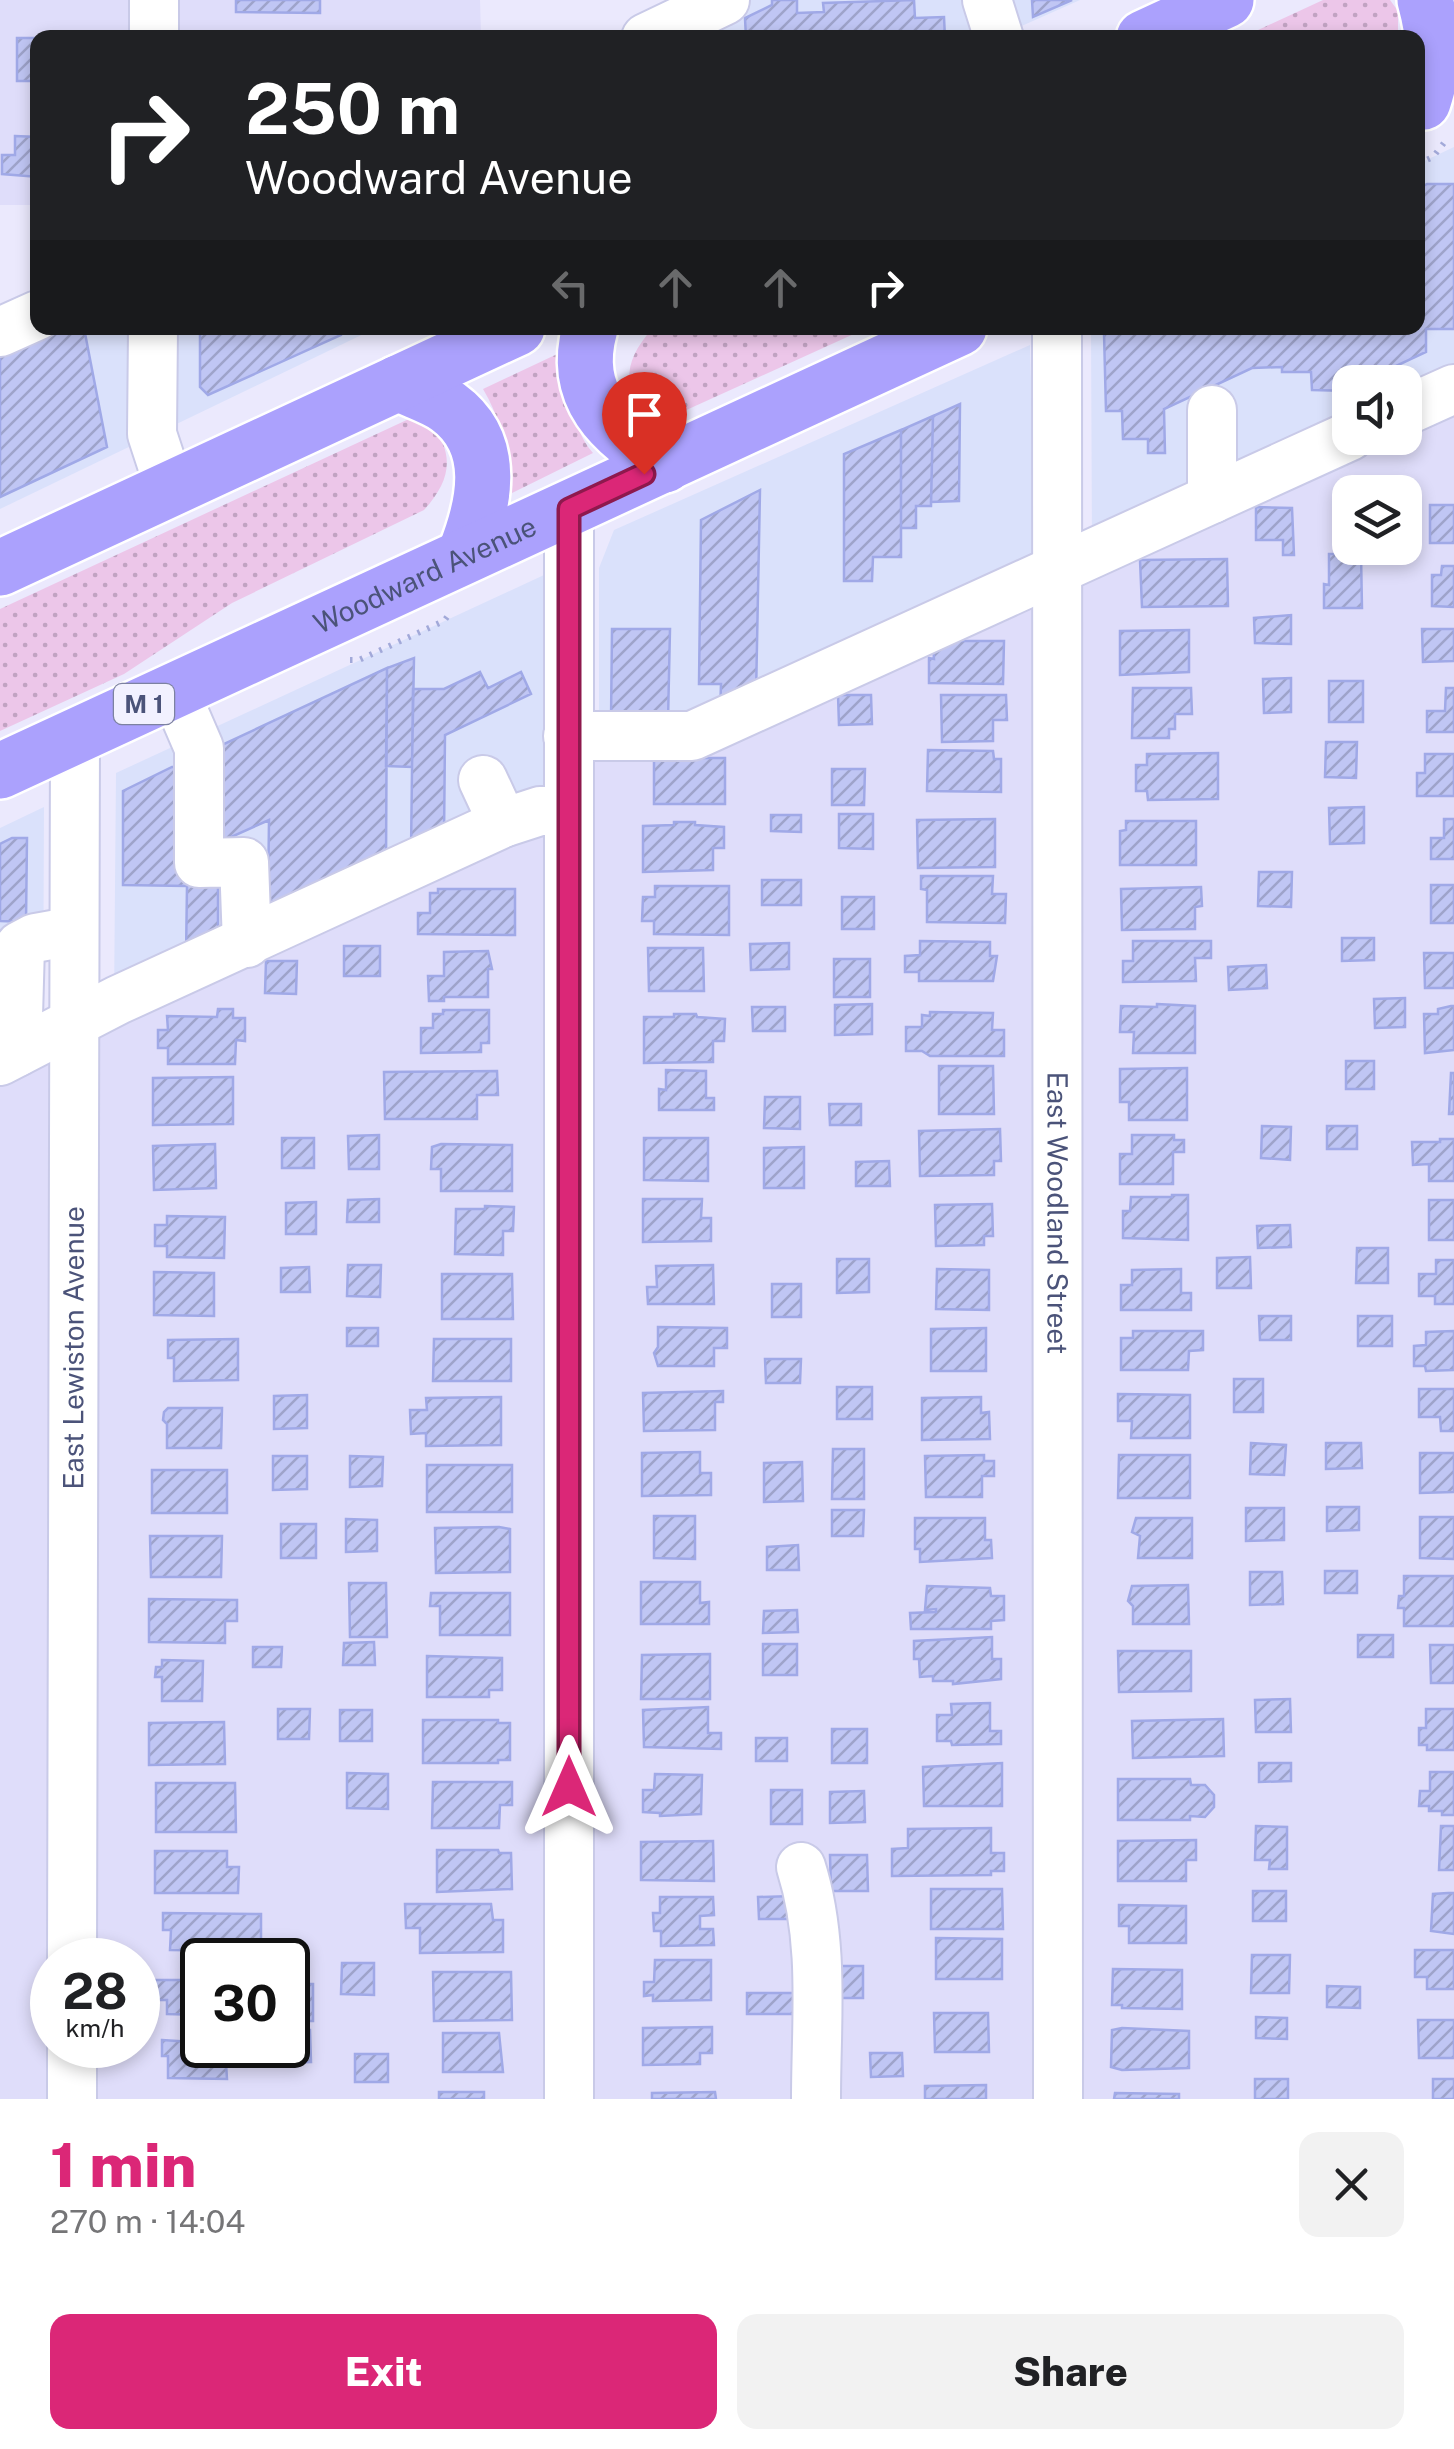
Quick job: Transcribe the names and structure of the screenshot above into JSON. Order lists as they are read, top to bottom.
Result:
{
  "streets": {
    "main road": ["Woodward Avenue", "M 1"],
    "street": ["East Woodland Street", "East Lewiston Avenue"]
  },
  "crossings": [
    ["Woodward Avenue", "East Lewiston Avenue"]
  ],
  "page": {
    "turn": ["250 m", "Woodward Avenue"],
    "speed": "28 km/h",
    "limit": "30",
    "heading": ["1 min", "270 m · 14:04"],
    "buttons": ["Exit", "Share"]
  }
}
